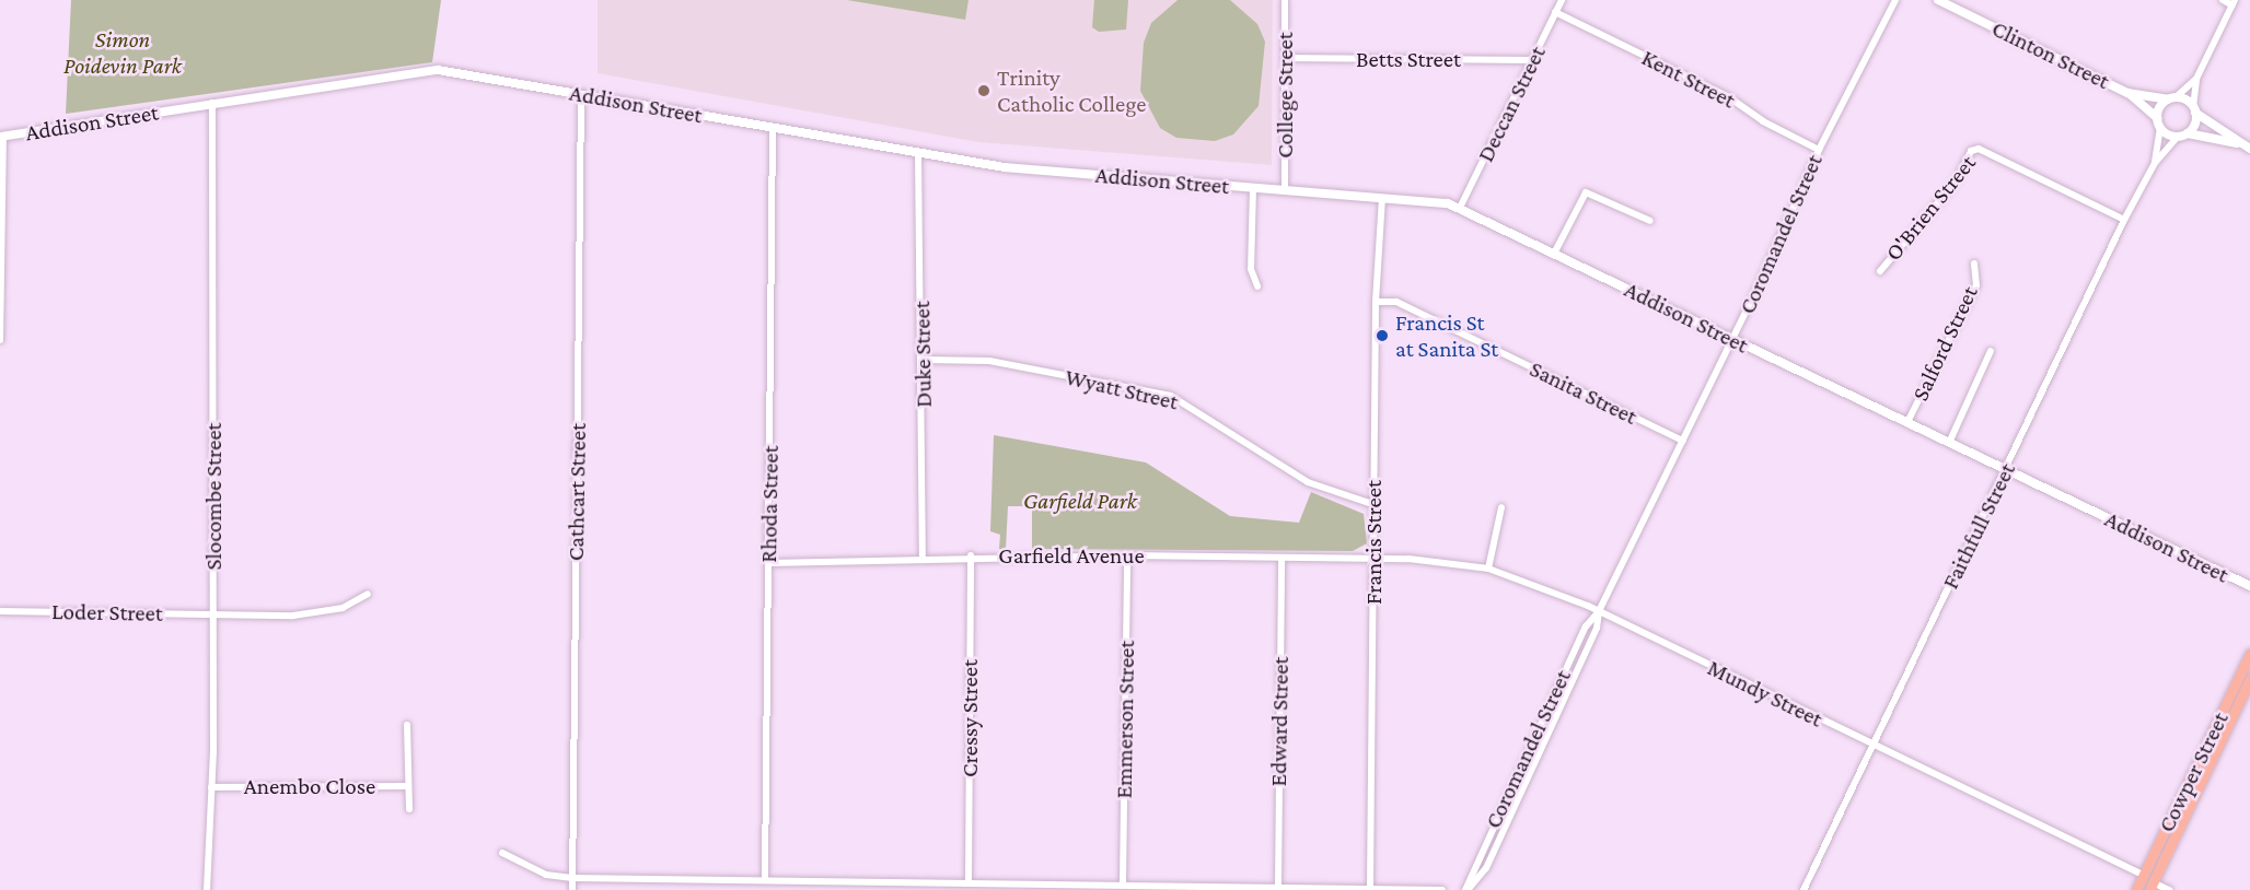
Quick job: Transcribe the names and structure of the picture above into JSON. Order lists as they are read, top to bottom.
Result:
{
  "streets": {
    "main road": ["Cowper Street"],
    "street": [
      "Clinton Street",
      "Betts Street",
      "Kent Street",
      "College Street",
      "Addison Street",
      "Deccan Street",
      "O'Brien Street",
      "Coromandel Street",
      "Salford Street",
      "Duke Street",
      "Wyatt Street",
      "Sanita Street",
      "Cathcart Street",
      "Slocombe Street",
      "Rhoda Street",
      "Faithfull Street",
      "Francis Street",
      "Garfield Avenue",
      "Loder Street",
      "Mundy Street",
      "Cressy Street",
      "Emmerson Street",
      "Edward Street",
      "Anembo Close"
    ]
  },
  "crossings": [
    ["Betts Street", "College Street"],
    ["Betts Street", "Deccan Street"],
    ["Kent Street", "Deccan Street"],
    ["Kent Street", "Coromandel Street"],
    ["College Street", "Addison Street"],
    ["Addison Street", "Deccan Street"],
    ["Addison Street", "Coromandel Street"],
    ["Addison Street", "Salford Street"],
    ["Addison Street", "Duke Street"],
    ["Addison Street", "Cathcart Street"],
    ["Addison Street", "Slocombe Street"],
    ["Addison Street", "Rhoda Street"],
    ["Addison Street", "Faithfull Street"],
    ["Addison Street", "Francis Street"],
    ["O'Brien Street", "Faithfull Street"],
    ["Coromandel Street", "Sanita Street"],
    ["Coromandel Street", "Mundy Street"],
    ["Duke Street", "Wyatt Street"],
    ["Duke Street", "Garfield Avenue"],
    ["Wyatt Street", "Francis Street"],
    ["Sanita Street", "Francis Street"],
    ["Slocombe Street", "Loder Street"],
    ["Slocombe Street", "Anembo Close"],
    ["Rhoda Street", "Garfield Avenue"],
    ["Faithfull Street", "Mundy Street"],
    ["Francis Street", "Garfield Avenue"],
    ["Francis Street", "Mundy Street"],
    ["Garfield Avenue", "Mundy Street"],
    ["Garfield Avenue", "Cressy Street"],
    ["Garfield Avenue", "Emmerson Street"],
    ["Garfield Avenue", "Edward Street"],
    ["Mundy Street", "Cowper Street"]
  ],
  "parks": ["Simon Poidevin Park", "Garfield Park"],
  "places": ["Trinity Catholic College", "Francis St at Sanita St"]
}
